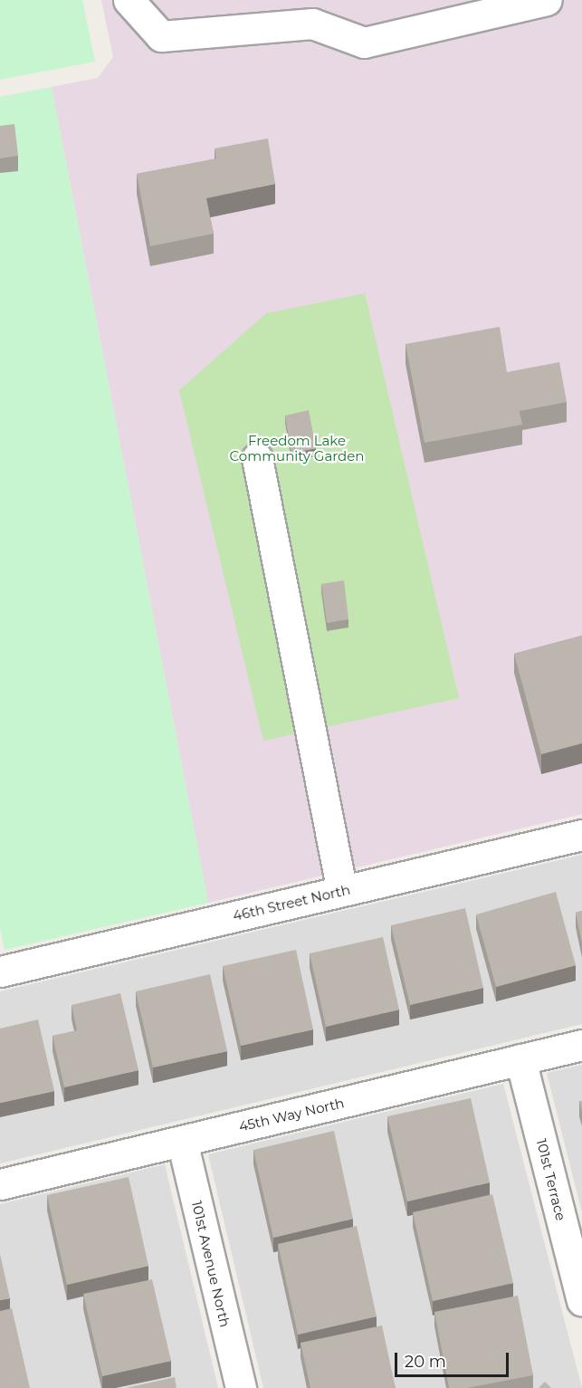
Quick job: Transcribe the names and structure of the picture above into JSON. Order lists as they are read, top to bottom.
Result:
{
  "streets": {
    "street": [
      "46th Street North",
      "45th Way North",
      "101st Terrace",
      "101st Avenue North"
    ]
  },
  "crossings": [
    ["45th Way North", "101st Terrace"],
    ["45th Way North", "101st Avenue North"]
  ],
  "parks": ["Freedom Lake Community Garden"],
  "scale_bar": "20 m"
}
